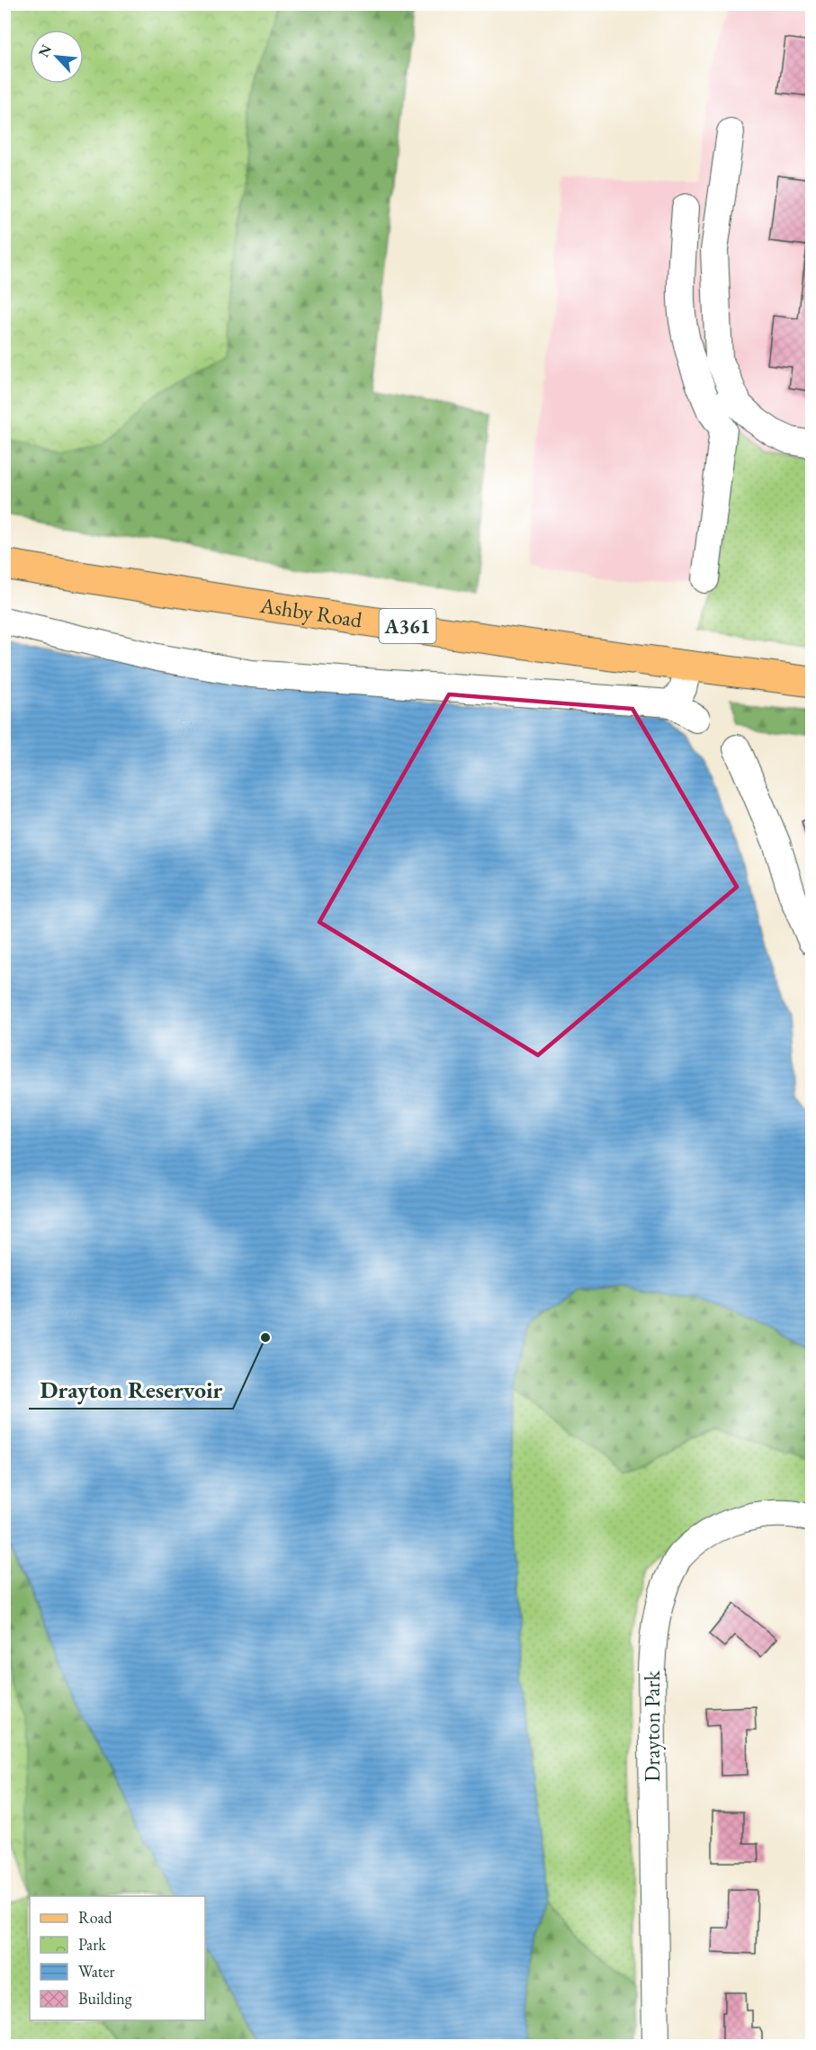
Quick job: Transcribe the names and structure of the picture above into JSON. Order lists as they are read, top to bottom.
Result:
{
  "streets": {
    "main road": ["Ashby Road", "A361"],
    "street": ["Drayton Park"]
  },
  "places": ["Drayton Reservoir"],
  "legend": [
    "Road",
    "Park",
    "Water",
    "Building"
  ],
  "north": "top left"
}
